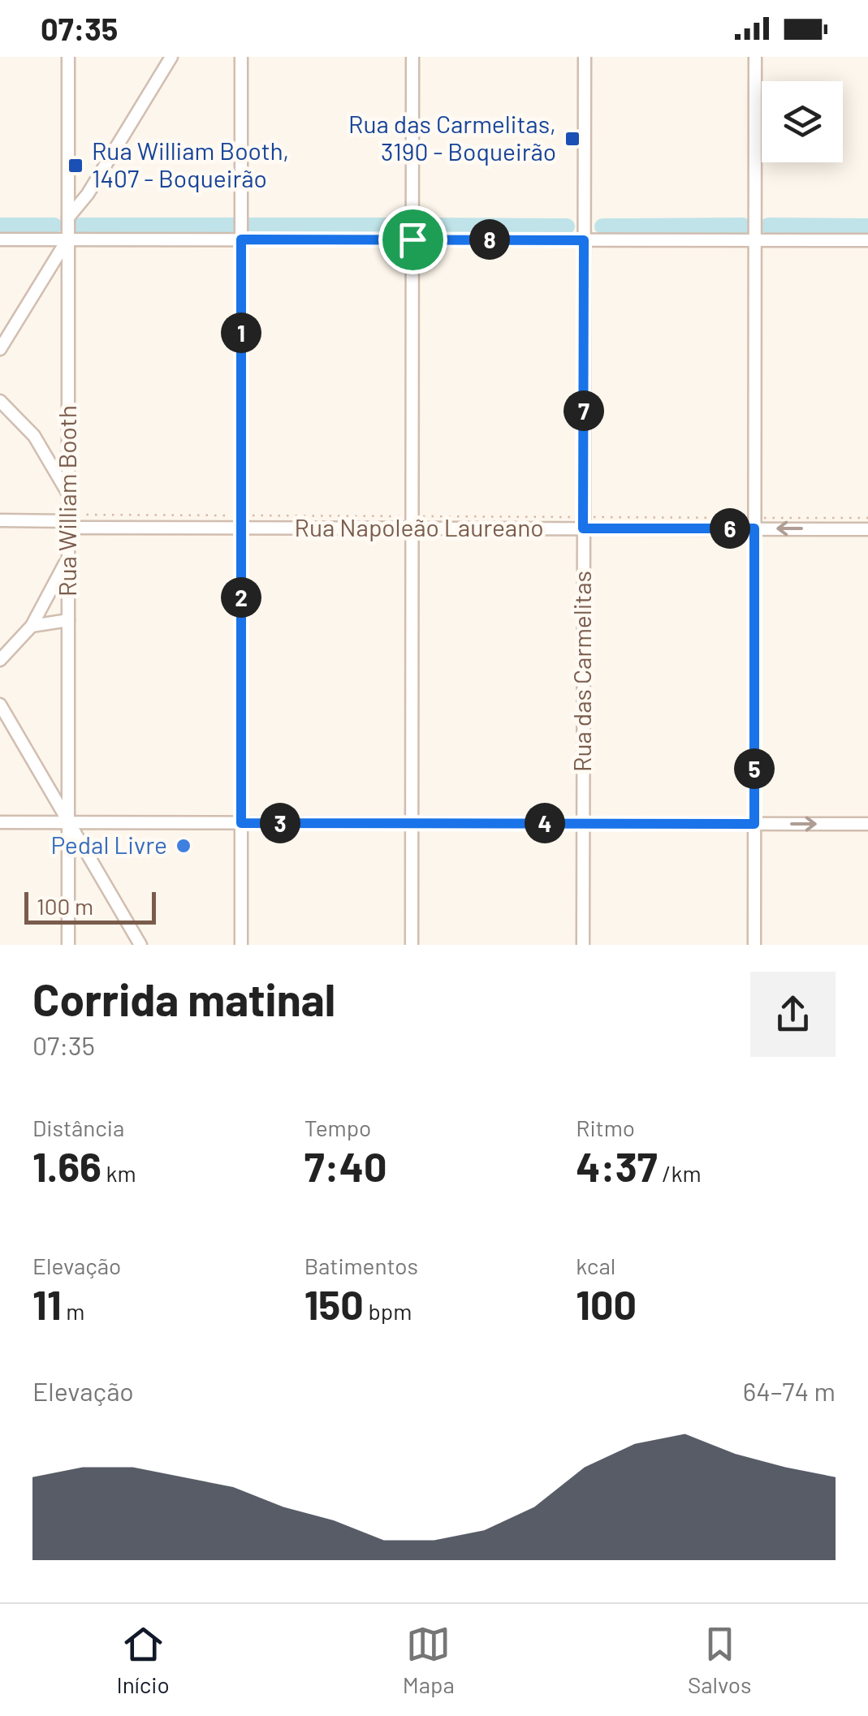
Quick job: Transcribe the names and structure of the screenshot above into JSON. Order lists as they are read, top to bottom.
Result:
{
  "streets": {
    "street": ["Rua William Booth", "Rua Napoleão Laureano", "Rua das Carmelitas"]
  },
  "crossings": [
    ["Rua William Booth", "Rua Napoleão Laureano"],
    ["Rua Napoleão Laureano", "Rua das Carmelitas"]
  ],
  "places": {
    "transit": ["Rua das Carmelitas, 3190 - Boqueirão", "Rua William Booth, 1407 - Boqueirão"],
    "other": ["Pedal Livre"]
  },
  "scale_bar": "100 m",
  "page": {
    "status": "07:35",
    "pins": [
      "8",
      "1",
      "7",
      "6",
      "2",
      "5",
      "3",
      "4"
    ],
    "scale": "100 m",
    "heading": ["Corrida matinal", "07:35"],
    "stats": [
      ["Distância", "1.66 km"],
      ["Tempo", "7:40"],
      ["Ritmo", "4:37 /km"],
      ["Elevação", "11 m"],
      ["Batimentos", "150 bpm"],
      ["kcal", "100"]
    ],
    "chart": ["Elevação", "64–74 m"],
    "tabs": ["Início", "Mapa", "Salvos"]
  }
}
